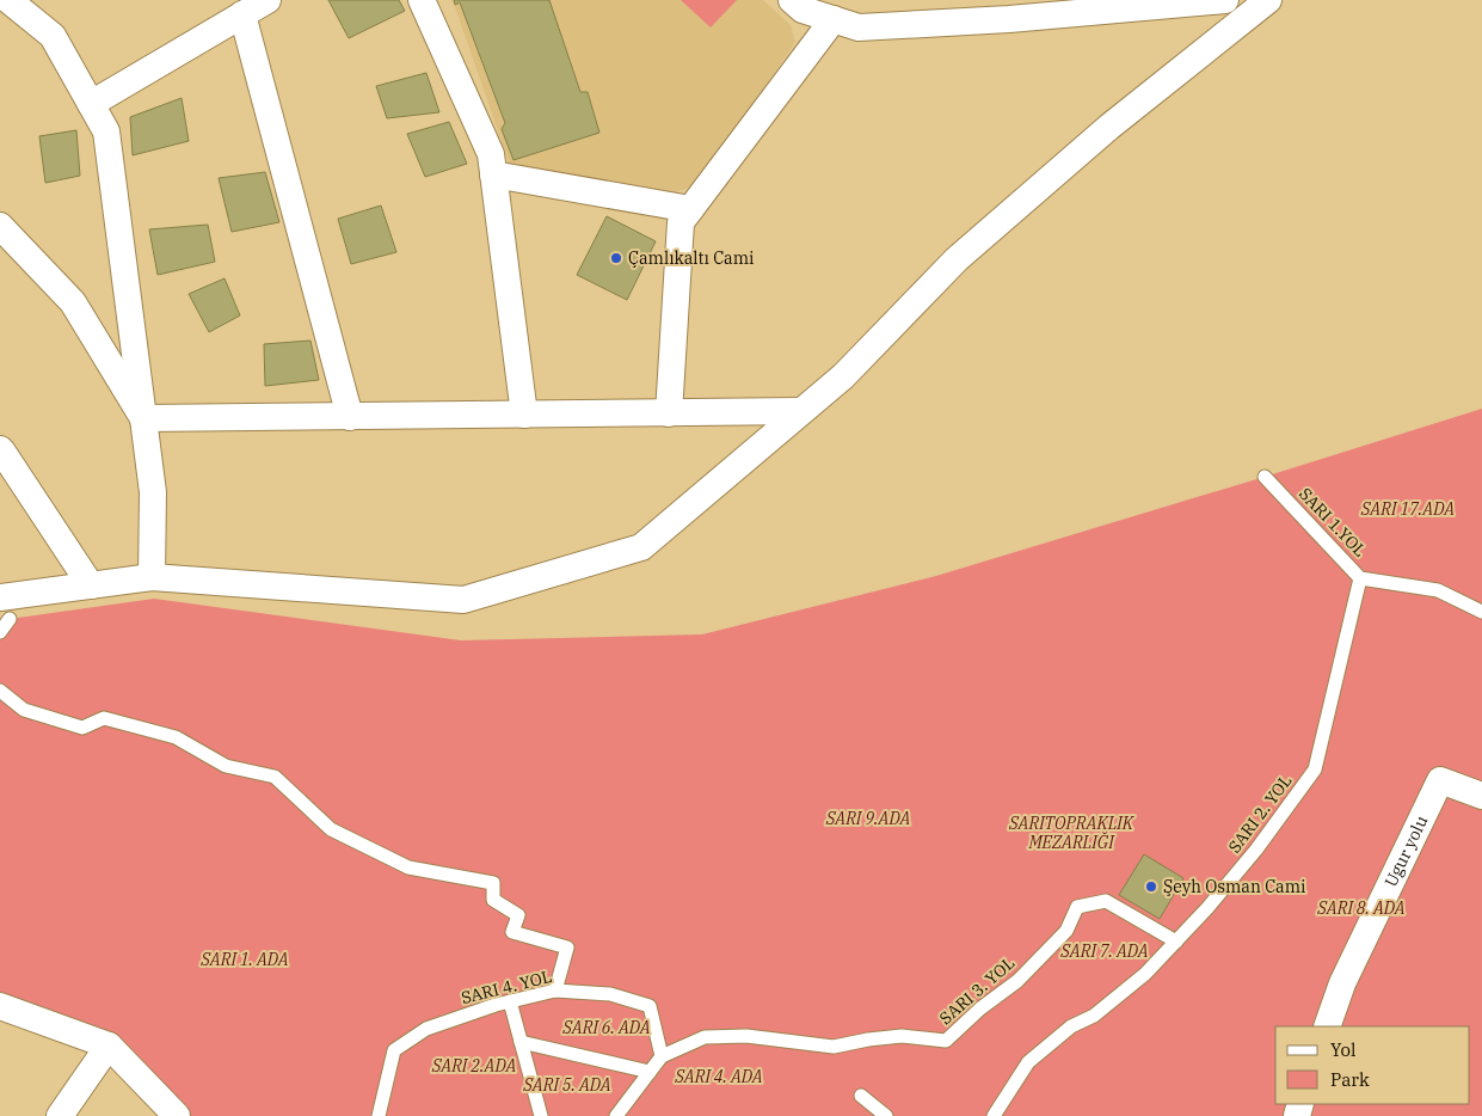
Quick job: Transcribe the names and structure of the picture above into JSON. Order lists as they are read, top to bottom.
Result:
{
  "streets": {
    "street": ["Ugur yolu"],
    "lane": [
      "SARI 1.YOL",
      "SARI 2. YOL",
      "SARI 4. YOL",
      "SARI 3. YOL"
    ]
  },
  "crossings": [
    ["SARI 1.YOL", "SARI 2. YOL"],
    ["SARI 2. YOL", "SARI 3. YOL"],
    ["SARI 4. YOL", "SARI 3. YOL"]
  ],
  "parks": [
    "SARI 17.ADA",
    "SARI 9.ADA",
    "SARITOPRAKLIK MEZARLIĞI",
    "SARI 8. ADA",
    "SARI 7. ADA",
    "SARI 1. ADA",
    "SARI 6. ADA",
    "SARI 2.ADA",
    "SARI 4. ADA",
    "SARI 5. ADA"
  ],
  "places": ["Çamlıkaltı Cami", "Şeyh Osman Cami"],
  "legend": ["Yol", "Park"]
}
